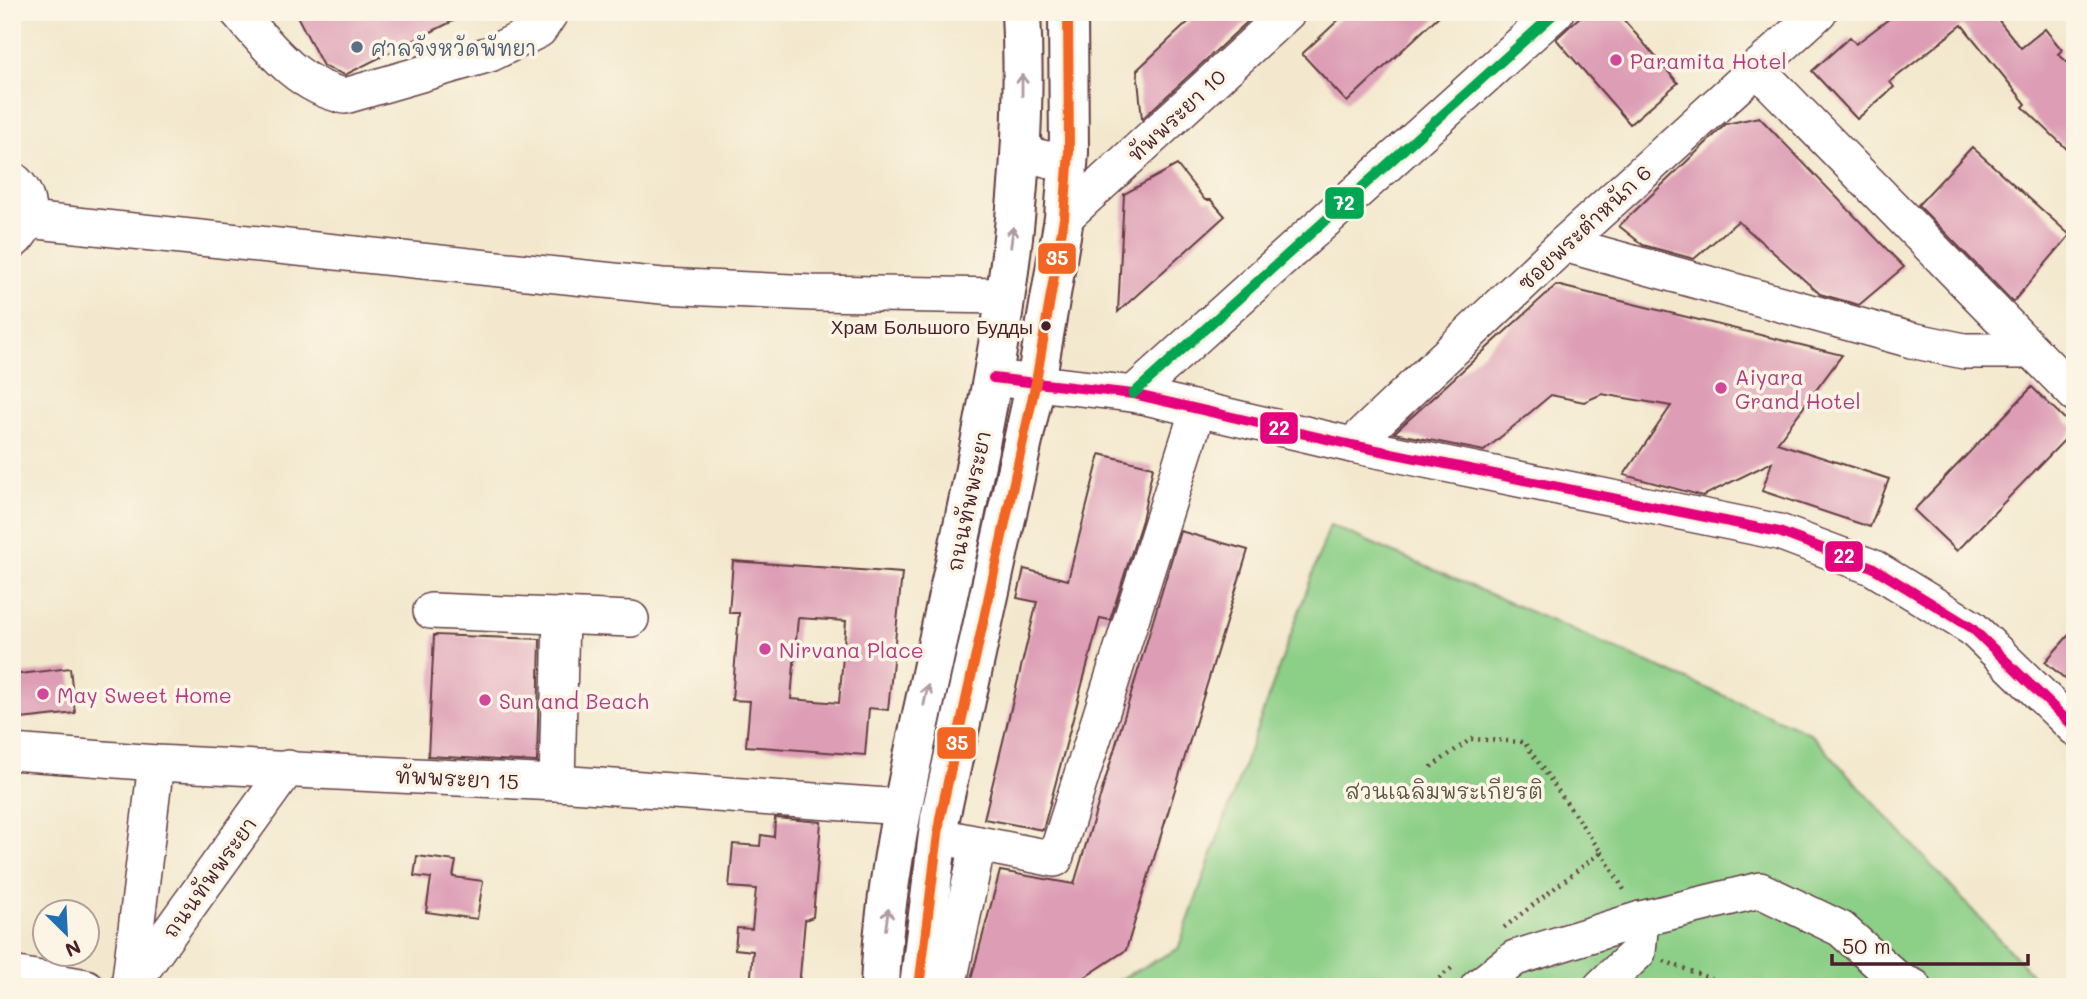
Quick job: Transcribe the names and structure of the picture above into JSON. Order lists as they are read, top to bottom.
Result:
{
  "streets": {
    "main road": ["ถนนทัพพระยา"],
    "street": ["ทัพพระยา 10", "ซอยพระตำหนัก 6", "ทัพพระยา 15"]
  },
  "crossings": [
    ["ทัพพระยา 10", "ถนนทัพพระยา"],
    ["ถนนทัพพระยา", "ทัพพระยา 15"]
  ],
  "parks": ["สวนเฉลิมพระเกียรติ"],
  "places": [
    "ศาลจังหวัดพัทยา",
    "Paramita Hotel",
    "Храм Большого Будды",
    "Aiyara Grand Hotel",
    "Nirvana Place",
    "May Sweet Home",
    "Sun and Beach"
  ],
  "lines": ["transit line 72", "transit line 35", "transit line 22"],
  "scale_bar": "50 m",
  "north": "bottom right"
}
